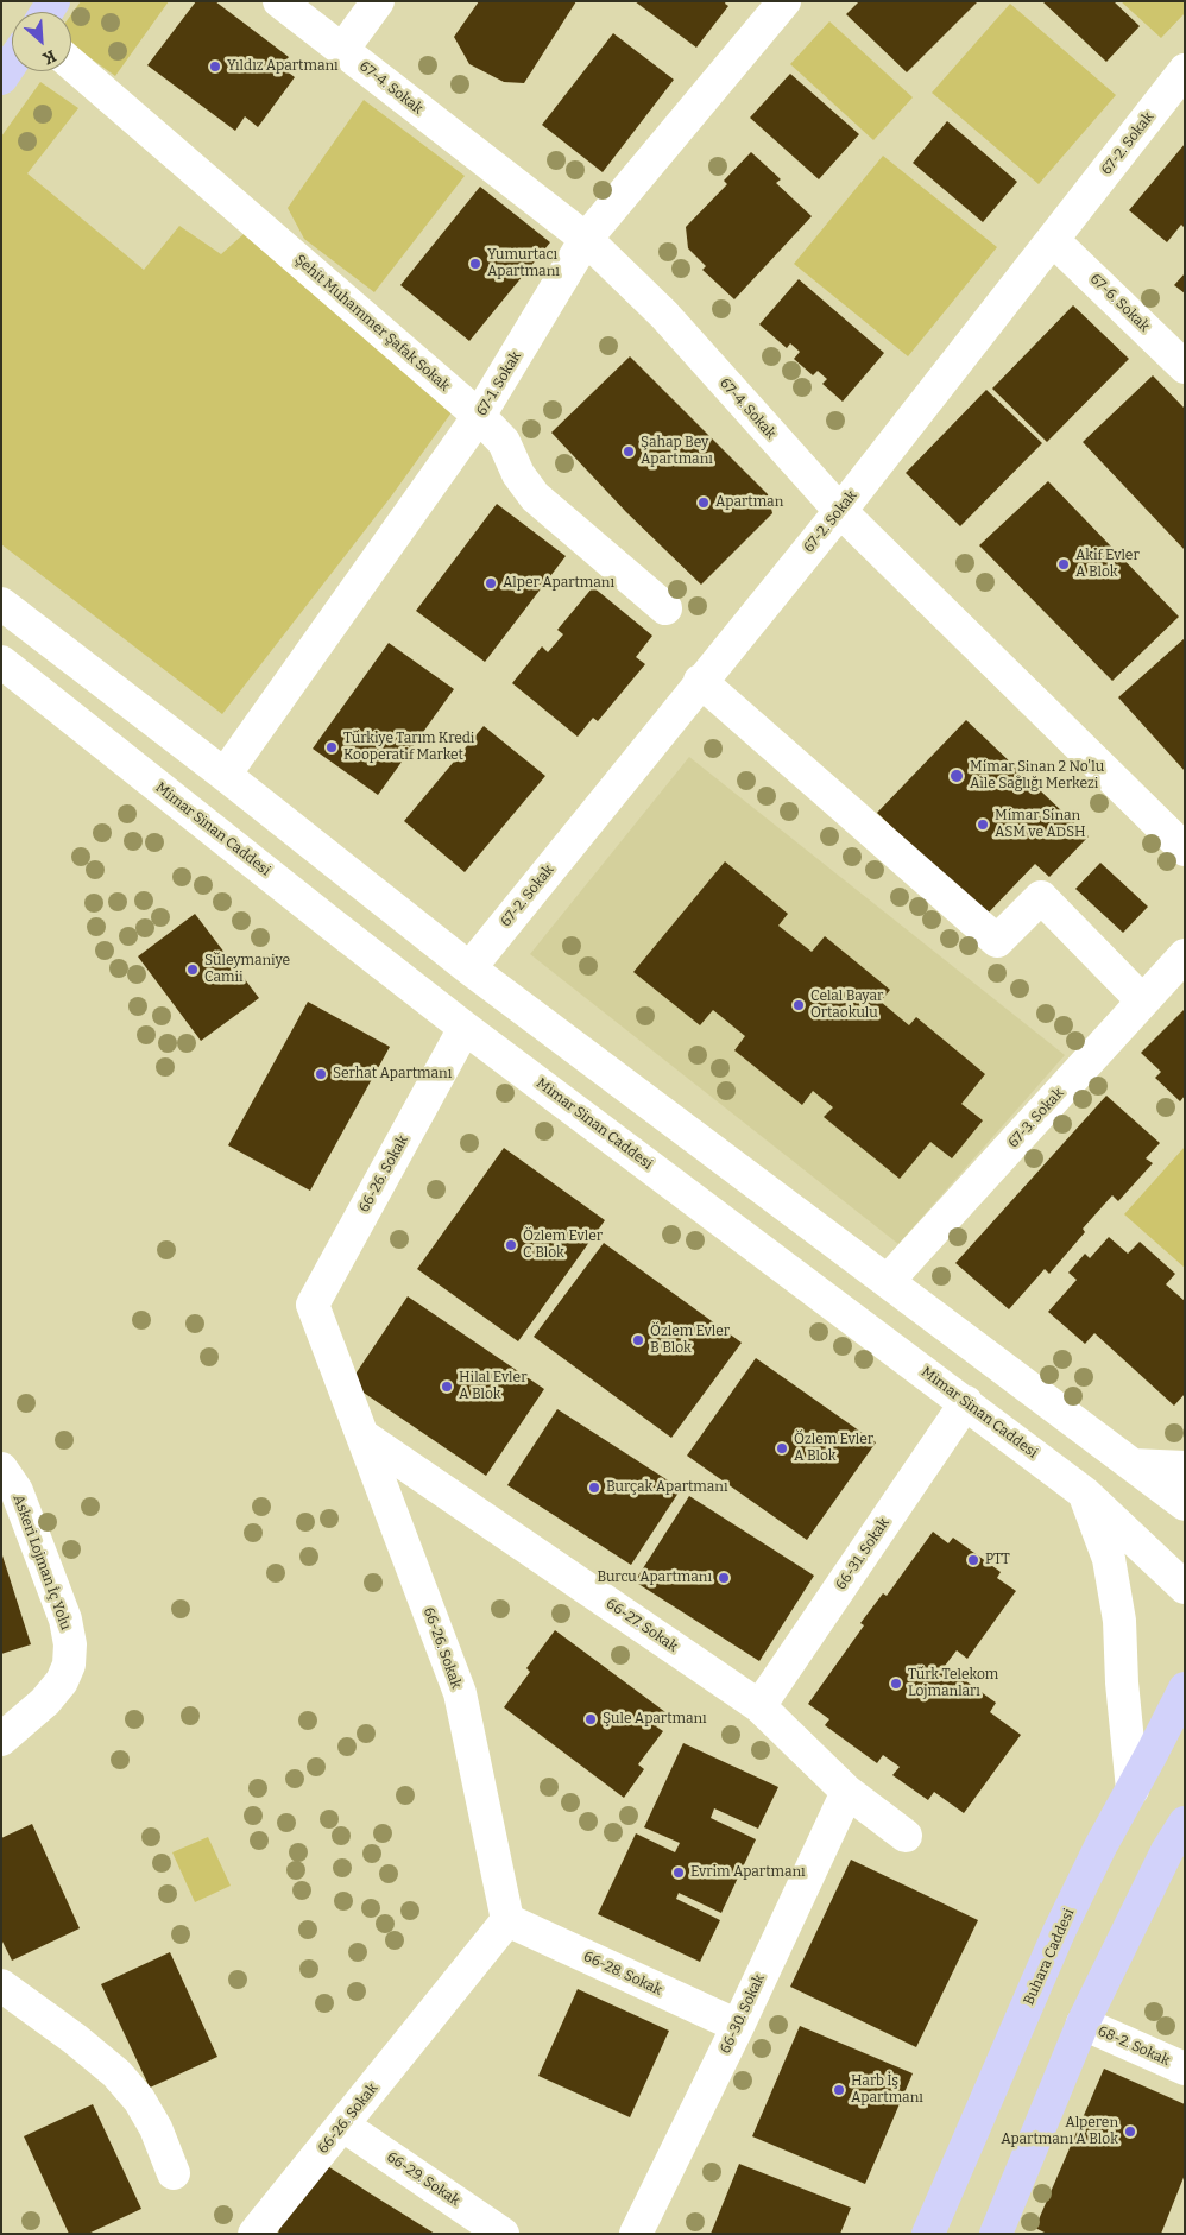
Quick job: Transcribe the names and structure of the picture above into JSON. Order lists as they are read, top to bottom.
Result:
{
  "streets": {
    "main road": ["Buhara Caddesi"],
    "street": [
      "67-4. Sokak",
      "67-2. Sokak",
      "67-6. Sokak",
      "Şehit Muhammer Şafak Sokak",
      "67-1. Sokak",
      "Mimar Sinan Caddesi",
      "67-3. Sokak",
      "66-26. Sokak",
      "66-31. Sokak",
      "Askeri Lojman İç Yolu",
      "66-27. Sokak",
      "66-28. Sokak",
      "66-30. Sokak",
      "68-2. Sokak",
      "66-29. Sokak"
    ]
  },
  "crossings": [
    ["67-4. Sokak", "67-2. Sokak"],
    ["67-4. Sokak", "67-1. Sokak"],
    ["67-2. Sokak", "67-6. Sokak"],
    ["Şehit Muhammer Şafak Sokak", "67-1. Sokak"],
    ["Mimar Sinan Caddesi", "66-26. Sokak"],
    ["Mimar Sinan Caddesi", "66-31. Sokak"],
    ["66-26. Sokak", "66-27. Sokak"],
    ["66-26. Sokak", "66-28. Sokak"],
    ["66-26. Sokak", "66-29. Sokak"],
    ["66-31. Sokak", "66-27. Sokak"],
    ["66-27. Sokak", "66-30. Sokak"],
    ["66-28. Sokak", "66-30. Sokak"]
  ],
  "places": [
    "Yıldız Apartmanı",
    "Yumurtacı Apartmanı",
    "Şahap Bey Apartmanı",
    "Apartman",
    "Akif Evler A Blok",
    "Alper Apartmanı",
    "Türkiye Tarım Kredi Kooperatif Market",
    "Mimar Sinan 2 No'lu Aile Sağlığı Merkezi",
    "Mimar Sinan ASM ve ADSH",
    "Süleymaniye Camii",
    "Celal Bayar Ortaokulu",
    "Serhat Apartmanı",
    "Özlem Evler C Blok",
    "Özlem Evler B Blok",
    "Hilal Evler A Blok",
    "Özlem Evler A Blok",
    "Burçak Apartmanı",
    "PTT",
    "Burcu Apartmanı",
    "Türk Telekom Lojmanları",
    "Şule Apartmanı",
    "Evrim Apartmanı",
    "Harb İş Apartmanı",
    "Alperen Apartmanı A Blok"
  ],
  "north": "bottom right"
}
